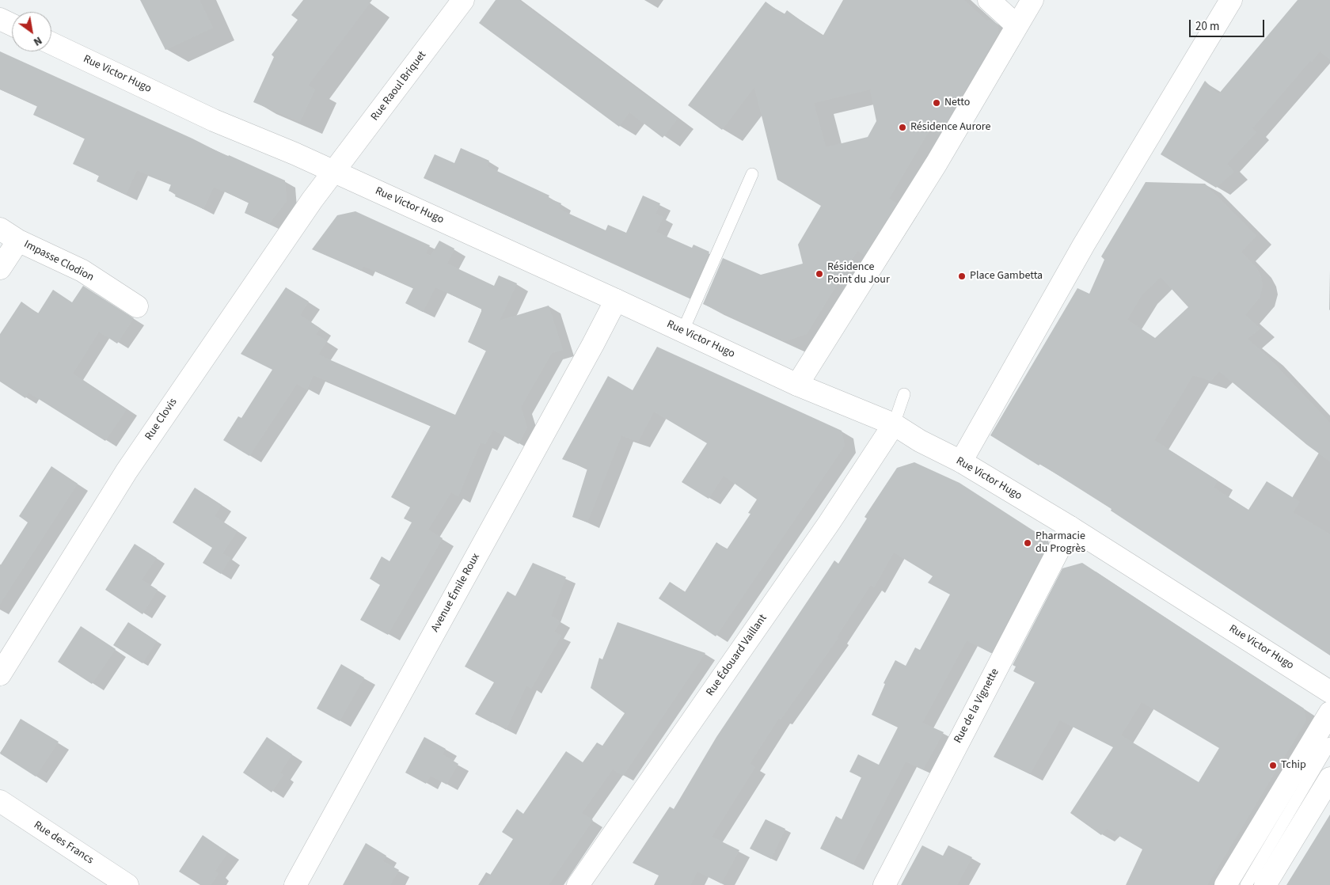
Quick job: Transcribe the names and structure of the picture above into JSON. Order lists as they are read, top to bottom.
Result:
{
  "streets": {
    "street": [
      "Rue Victor Hugo",
      "Rue Raoul Briquet",
      "Impasse Clodion",
      "Rue Clovis",
      "Avenue Émile Roux",
      "Rue Édouard Vaillant",
      "Rue de la Vignette",
      "Rue des Francs"
    ]
  },
  "crossings": [
    ["Rue Victor Hugo", "Rue Raoul Briquet"],
    ["Rue Victor Hugo", "Rue Clovis"],
    ["Rue Victor Hugo", "Avenue Émile Roux"],
    ["Rue Victor Hugo", "Rue Édouard Vaillant"],
    ["Rue Victor Hugo", "Rue de la Vignette"],
    ["Rue Raoul Briquet", "Rue Clovis"]
  ],
  "places": [
    "Netto",
    "Résidence Aurore",
    "Résidence Point du Jour",
    "Place Gambetta",
    "Pharmacie du Progrès",
    "Tchip"
  ],
  "scale_bar": "20 m",
  "north": "bottom right"
}
